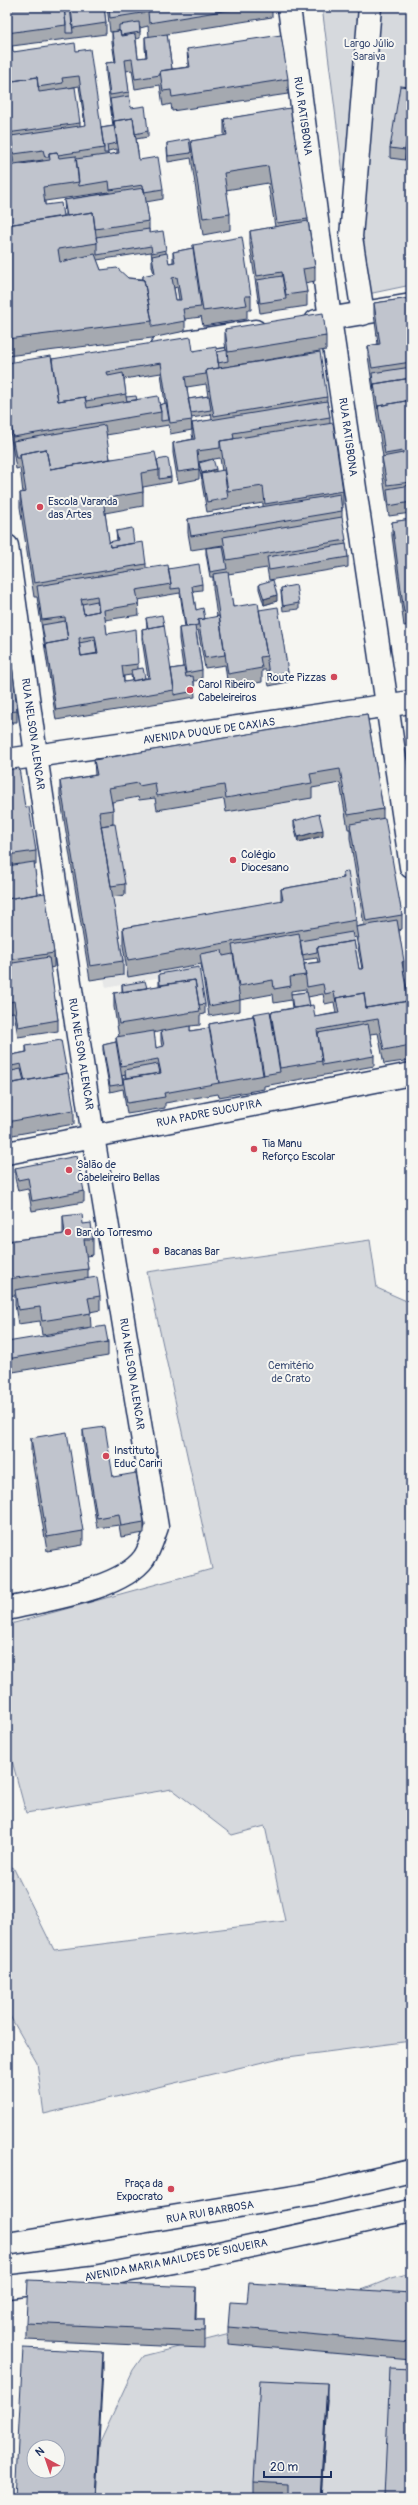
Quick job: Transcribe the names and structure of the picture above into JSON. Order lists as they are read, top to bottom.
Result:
{
  "streets": {
    "street": [
      "RUA RATISBONA",
      "AVENIDA DUQUE DE CAXIAS",
      "RUA NELSON ALENCAR",
      "RUA PADRE SUCUPIRA",
      "RUA RUI BARBOSA",
      "AVENIDA MARIA MAILDES DE SIQUEIRA"
    ]
  },
  "crossings": [
    ["RUA RATISBONA", "AVENIDA DUQUE DE CAXIAS"],
    ["AVENIDA DUQUE DE CAXIAS", "RUA NELSON ALENCAR"],
    ["RUA NELSON ALENCAR", "RUA PADRE SUCUPIRA"]
  ],
  "parks": ["Largo Júlio Saraiva", "Cemitério de Crato"],
  "places": [
    "Escola Varanda das Artes",
    "Route Pizzas",
    "Carol Ribeiro Cabeleireiros",
    "Colégio Diocesano",
    "Tia Manu Reforço Escolar",
    "Salão de Cabeleireiro Bellas",
    "Bar do Torresmo",
    "Bacanas Bar",
    "Instituto Educ Cariri",
    "Praça da Expocrato"
  ],
  "scale_bar": "20 m",
  "north": "top left"
}
